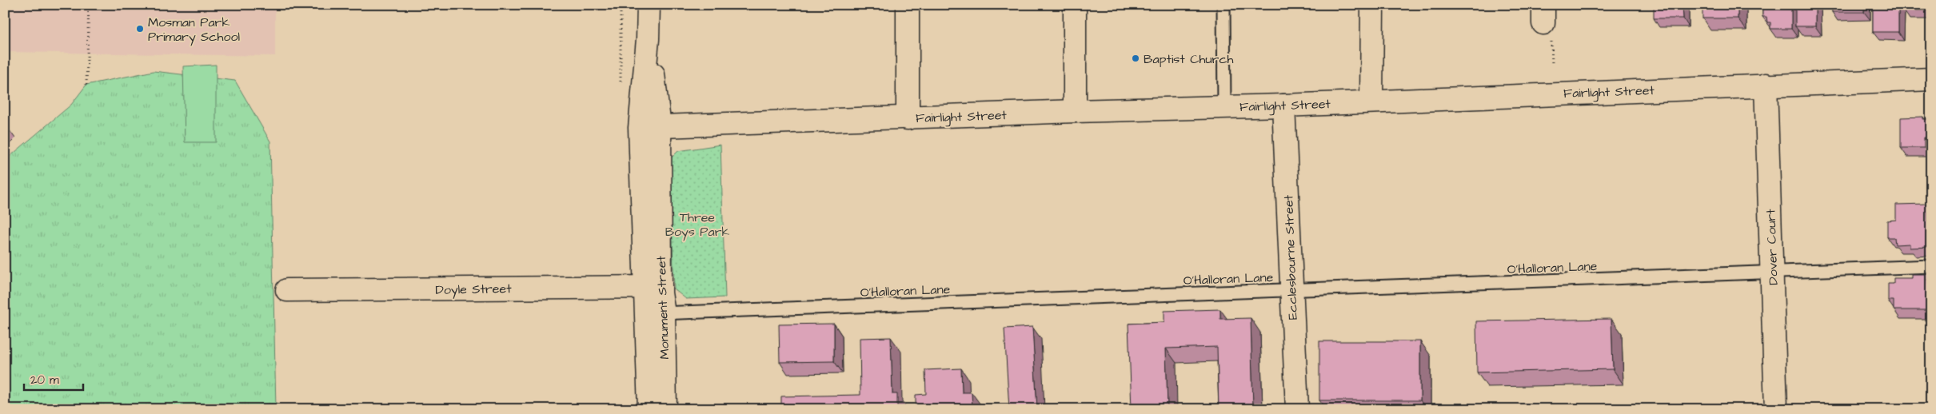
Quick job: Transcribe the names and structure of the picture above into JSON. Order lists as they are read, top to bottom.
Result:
{
  "streets": {
    "street": [
      "Fairlight Street",
      "Dover Court",
      "Ecclesbourne Street",
      "Doyle Street",
      "Monument Street"
    ],
    "lane": ["O'Halloran Lane"]
  },
  "crossings": [
    ["Fairlight Street", "Dover Court"],
    ["Fairlight Street", "Ecclesbourne Street"],
    ["Fairlight Street", "Monument Street"],
    ["Dover Court", "O'Halloran Lane"],
    ["Ecclesbourne Street", "O'Halloran Lane"],
    ["O'Halloran Lane", "Monument Street"],
    ["Doyle Street", "Monument Street"]
  ],
  "parks": ["Three Boys Park"],
  "places": ["Mosman Park Primary School", "Baptist Church"],
  "scale_bar": "20 m"
}
